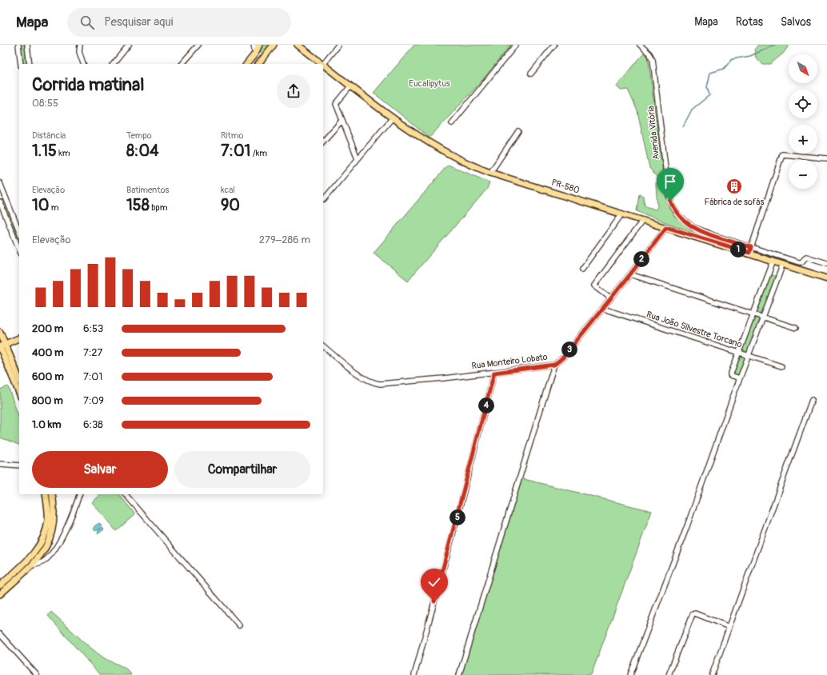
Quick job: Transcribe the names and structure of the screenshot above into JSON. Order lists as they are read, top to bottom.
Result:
{
  "streets": {
    "main road": ["PR-580"],
    "street": ["Avenida Vitória", "Rua João Silvestre Torcano", "Rua Monteiro Lobato"]
  },
  "crossings": [
    ["Avenida Vitória", "PR-580"],
    ["PR-580", "Rua Monteiro Lobato"],
    ["Rua João Silvestre Torcano", "Rua Monteiro Lobato"]
  ],
  "parks": ["Eucalipytus"],
  "places": {
    "building": ["Fábrica de sofás"]
  },
  "north": "bottom right",
  "page": {
    "header": "Mapa",
    "search": "Pesquisar aqui",
    "nav": ["Mapa", "Rotas", "Salvos"],
    "map_buttons": ["+", "−"],
    "heading": ["Corrida matinal", "08:55"],
    "stats": [
      ["Distância", "1.15 km"],
      ["Tempo", "8:04"],
      ["Ritmo", "7:01 /km"],
      ["Elevação", "10 m"],
      ["Batimentos", "158 bpm"],
      ["kcal", "90"]
    ],
    "chart": ["Elevação", "279–286 m"],
    "pins": [
      "1",
      "2",
      "3",
      "4",
      "5"
    ],
    "list": [
      {
        "name": "200 m",
        "note": "6:53"
      },
      {
        "name": "400 m",
        "note": "7:27"
      },
      {
        "name": "600 m",
        "note": "7:01"
      },
      {
        "name": "800 m",
        "note": "7:09"
      },
      {
        "name": "1.0 km",
        "note": "6:38"
      }
    ],
    "buttons": ["Salvar", "Compartilhar"]
  }
}
